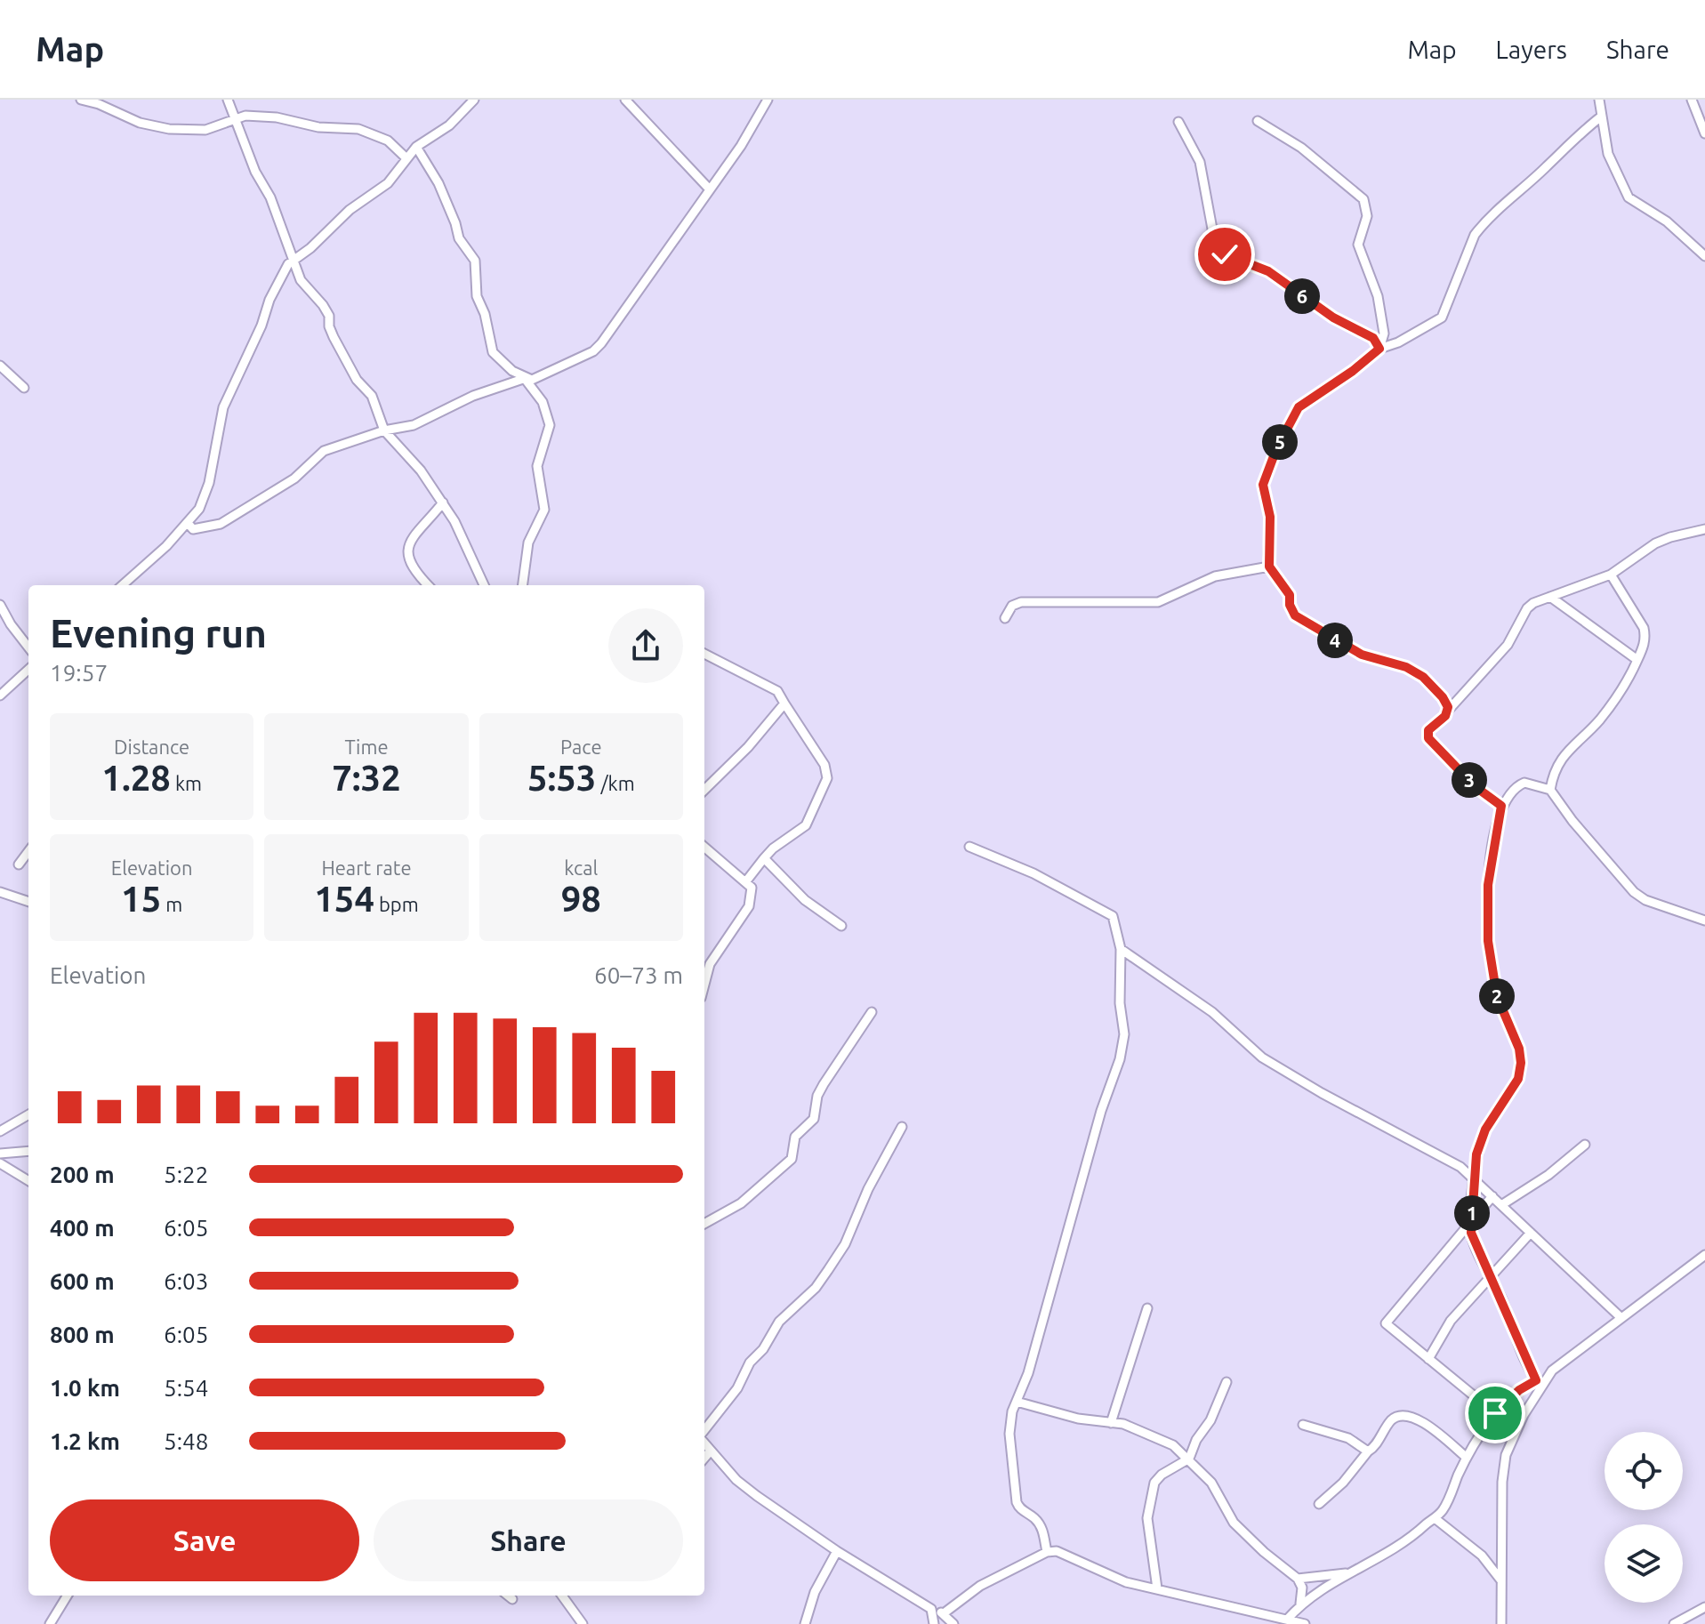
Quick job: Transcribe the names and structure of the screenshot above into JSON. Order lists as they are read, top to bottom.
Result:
{
  "page": {
    "header": "Map",
    "nav": ["Map", "Layers", "Share"],
    "pins": [
      "6",
      "5",
      "4",
      "3",
      "2",
      "1"
    ],
    "heading": ["Evening run", "19:57"],
    "stats": [
      ["Distance", "1.28 km"],
      ["Time", "7:32"],
      ["Pace", "5:53 /km"],
      ["Elevation", "15 m"],
      ["Heart rate", "154 bpm"],
      ["kcal", "98"]
    ],
    "chart": ["Elevation", "60–73 m"],
    "list": [
      {
        "name": "200 m",
        "note": "5:22"
      },
      {
        "name": "400 m",
        "note": "6:05"
      },
      {
        "name": "600 m",
        "note": "6:03"
      },
      {
        "name": "800 m",
        "note": "6:05"
      },
      {
        "name": "1.0 km",
        "note": "5:54"
      },
      {
        "name": "1.2 km",
        "note": "5:48"
      }
    ],
    "buttons": ["Save", "Share"]
  }
}
